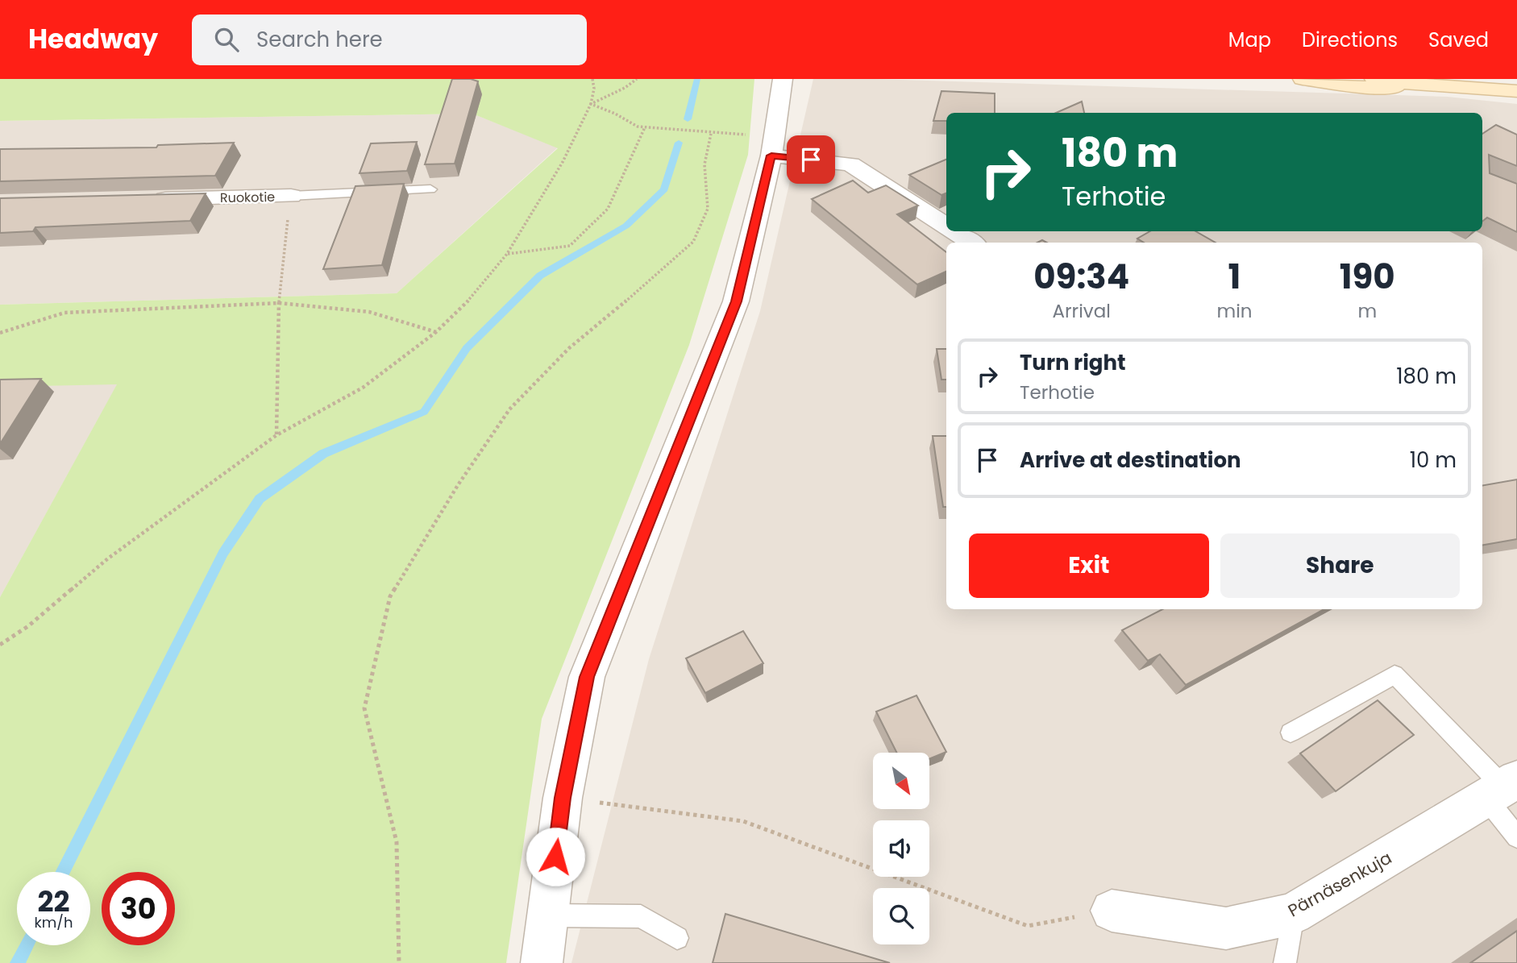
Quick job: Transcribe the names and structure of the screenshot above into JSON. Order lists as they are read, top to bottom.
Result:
{
  "streets": {
    "street": ["Ruokotie", "Pärnäsenkuja"]
  },
  "north": "bottom right",
  "page": {
    "header": "Headway",
    "search": "Search here",
    "nav": ["Map", "Directions", "Saved"],
    "turn": ["180 m", "Terhotie"],
    "eta": [
      "09:34",
      "Arrival",
      "1",
      "min",
      "190",
      "m"
    ],
    "list": [
      {
        "name": "Turn right",
        "note": "Terhotie",
        "value": "180 m"
      },
      {
        "name": "Arrive at destination",
        "value": "10 m"
      }
    ],
    "buttons": ["Exit", "Share"],
    "speed": "22 km/h",
    "limit": "30"
  }
}
